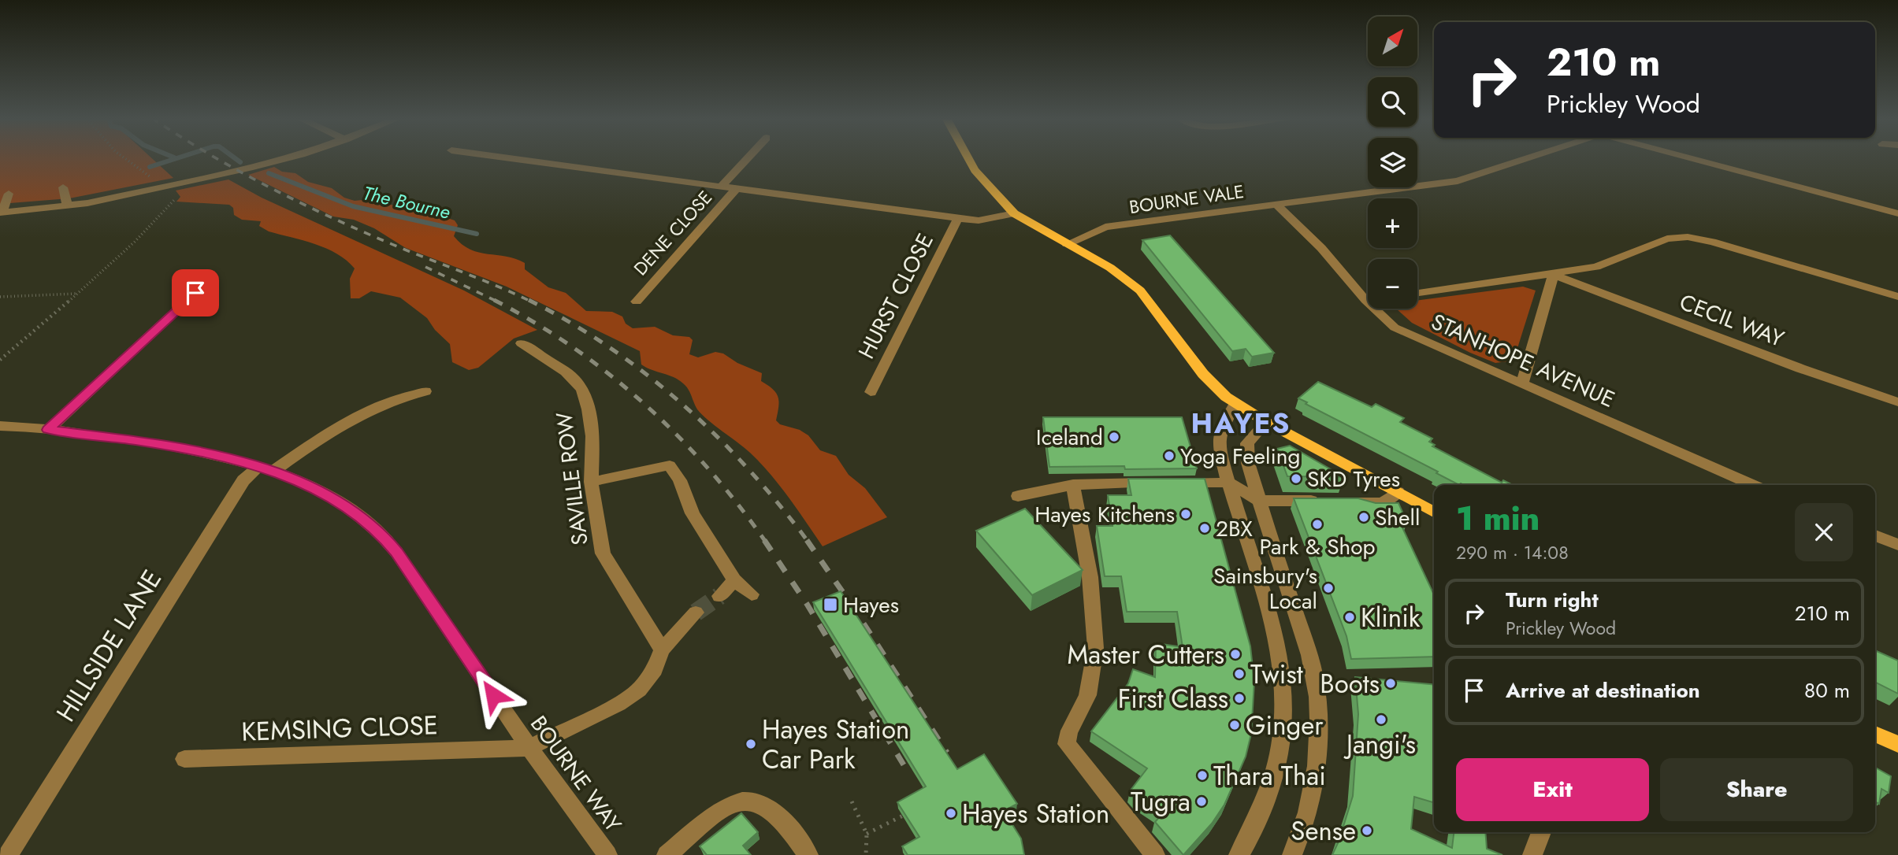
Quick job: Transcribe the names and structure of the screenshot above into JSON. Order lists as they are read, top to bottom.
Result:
{
  "streets": {
    "street": [
      "BOURNE VALE",
      "DENE CLOSE",
      "HURST CLOSE",
      "CECIL WAY",
      "STANHOPE AVENUE",
      "SAVILLE ROW",
      "HILLSIDE LANE",
      "KEMSING CLOSE",
      "BOURNE WAY"
    ]
  },
  "crossings": [
    ["BOURNE VALE", "STANHOPE AVENUE"],
    ["HILLSIDE LANE", "BOURNE WAY"],
    ["KEMSING CLOSE", "BOURNE WAY"]
  ],
  "districts": ["HAYES"],
  "water": ["The Bourne"],
  "places": {
    "other": [
      "Iceland",
      "Yoga Feeling",
      "SKD Tyres",
      "Hayes Kitchens",
      "Shell",
      "Park & Shop",
      "2BX",
      "Sainsbury's Local",
      "Klinik",
      "Master Cutters",
      "Twist",
      "Boots",
      "First Class",
      "Jangi's",
      "Ginger",
      "Hayes Station Car Park",
      "Thara Thai",
      "Tugra",
      "Hayes Station",
      "Sense"
    ],
    "transit": ["Hayes"]
  },
  "north": "top right",
  "page": {
    "map_buttons": ["+", "−"],
    "turn": ["210 m", "Prickley Wood"],
    "heading": ["1 min", "290 m · 14:08"],
    "list": [
      {
        "name": "Turn right",
        "note": "Prickley Wood",
        "value": "210 m"
      },
      {
        "name": "Arrive at destination",
        "value": "80 m"
      }
    ],
    "buttons": ["Exit", "Share"]
  }
}
